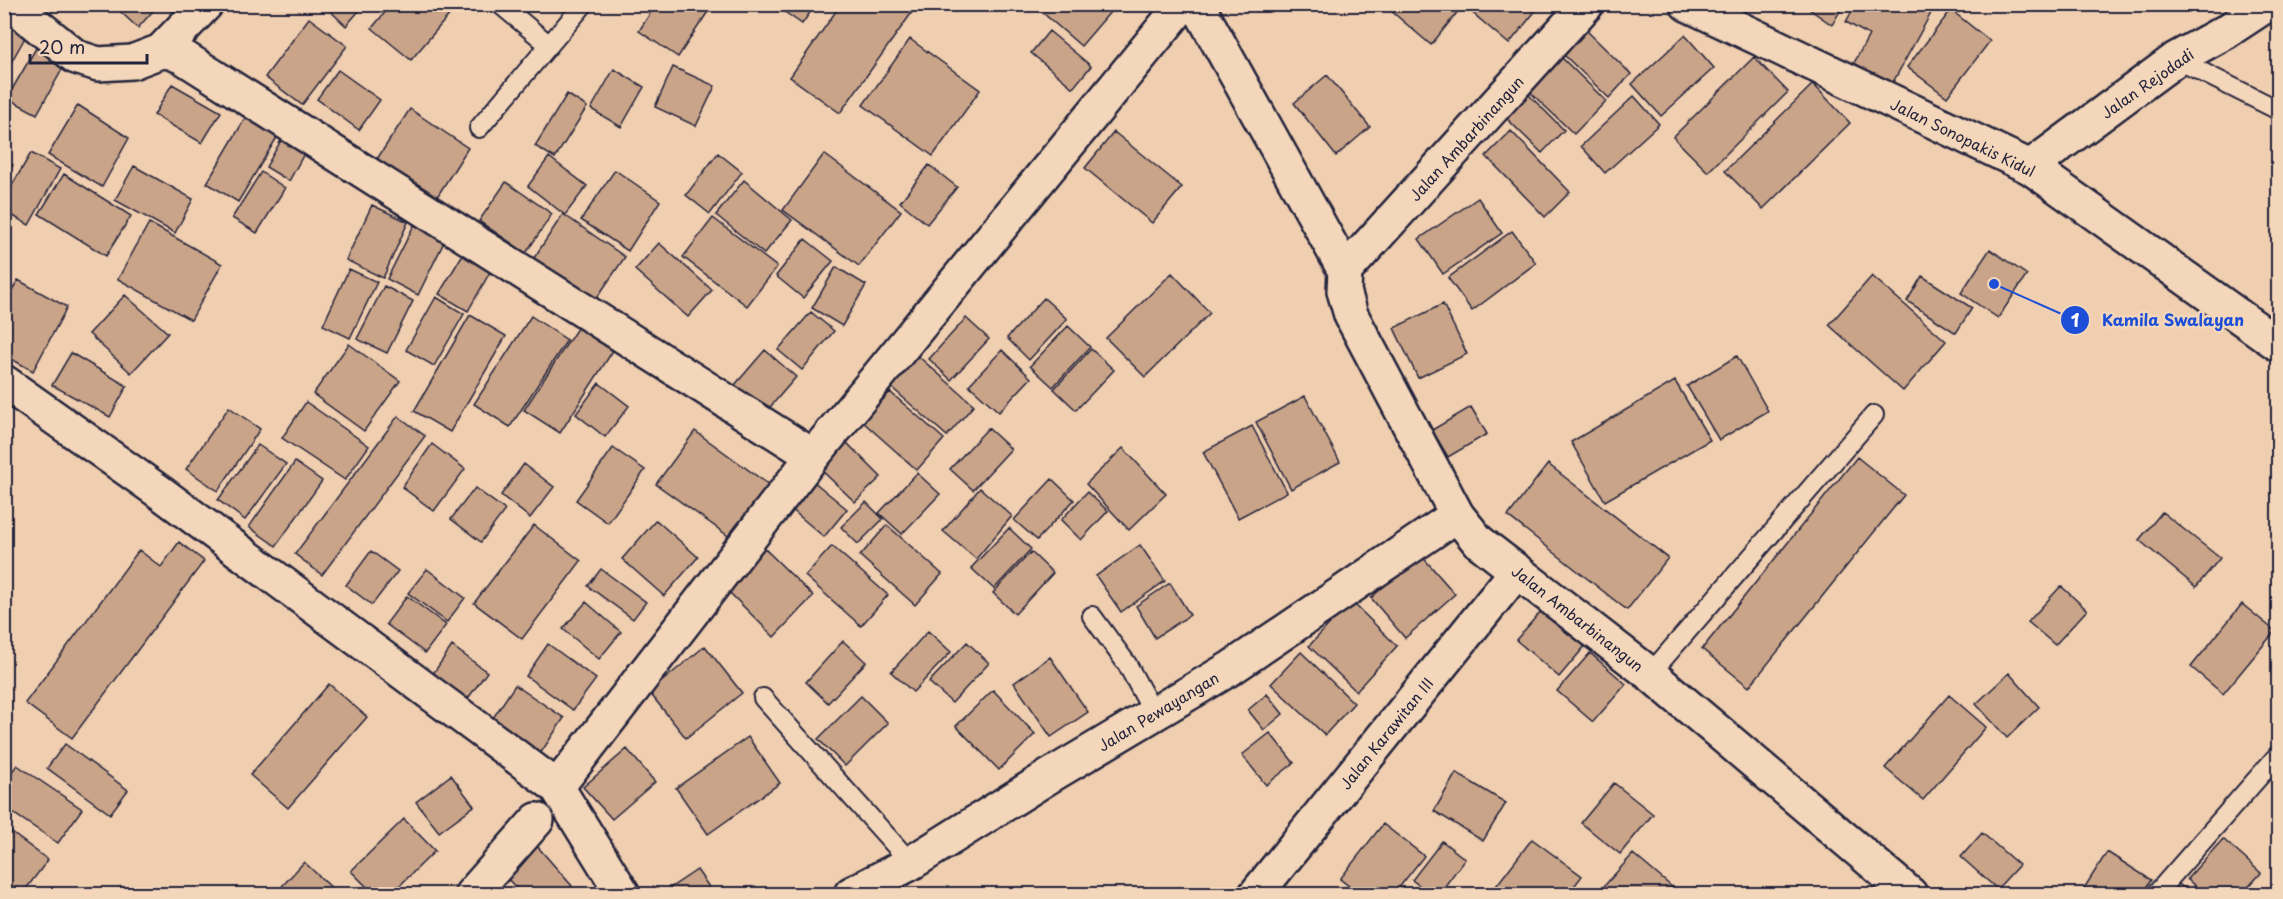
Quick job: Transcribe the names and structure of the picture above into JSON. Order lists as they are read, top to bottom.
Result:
{
  "streets": {
    "street": [
      "Jalan Rejodadi",
      "Jalan Sonopakis Kidul",
      "Jalan Ambarbinangun",
      "Jalan Pewayangan",
      "Jalan Karawitan III"
    ]
  },
  "crossings": [
    ["Jalan Rejodadi", "Jalan Sonopakis Kidul"],
    ["Jalan Ambarbinangun", "Jalan Pewayangan"],
    ["Jalan Ambarbinangun", "Jalan Karawitan III"]
  ],
  "places": ["Kamila Swalayan"],
  "scale_bar": "20 m"
}
